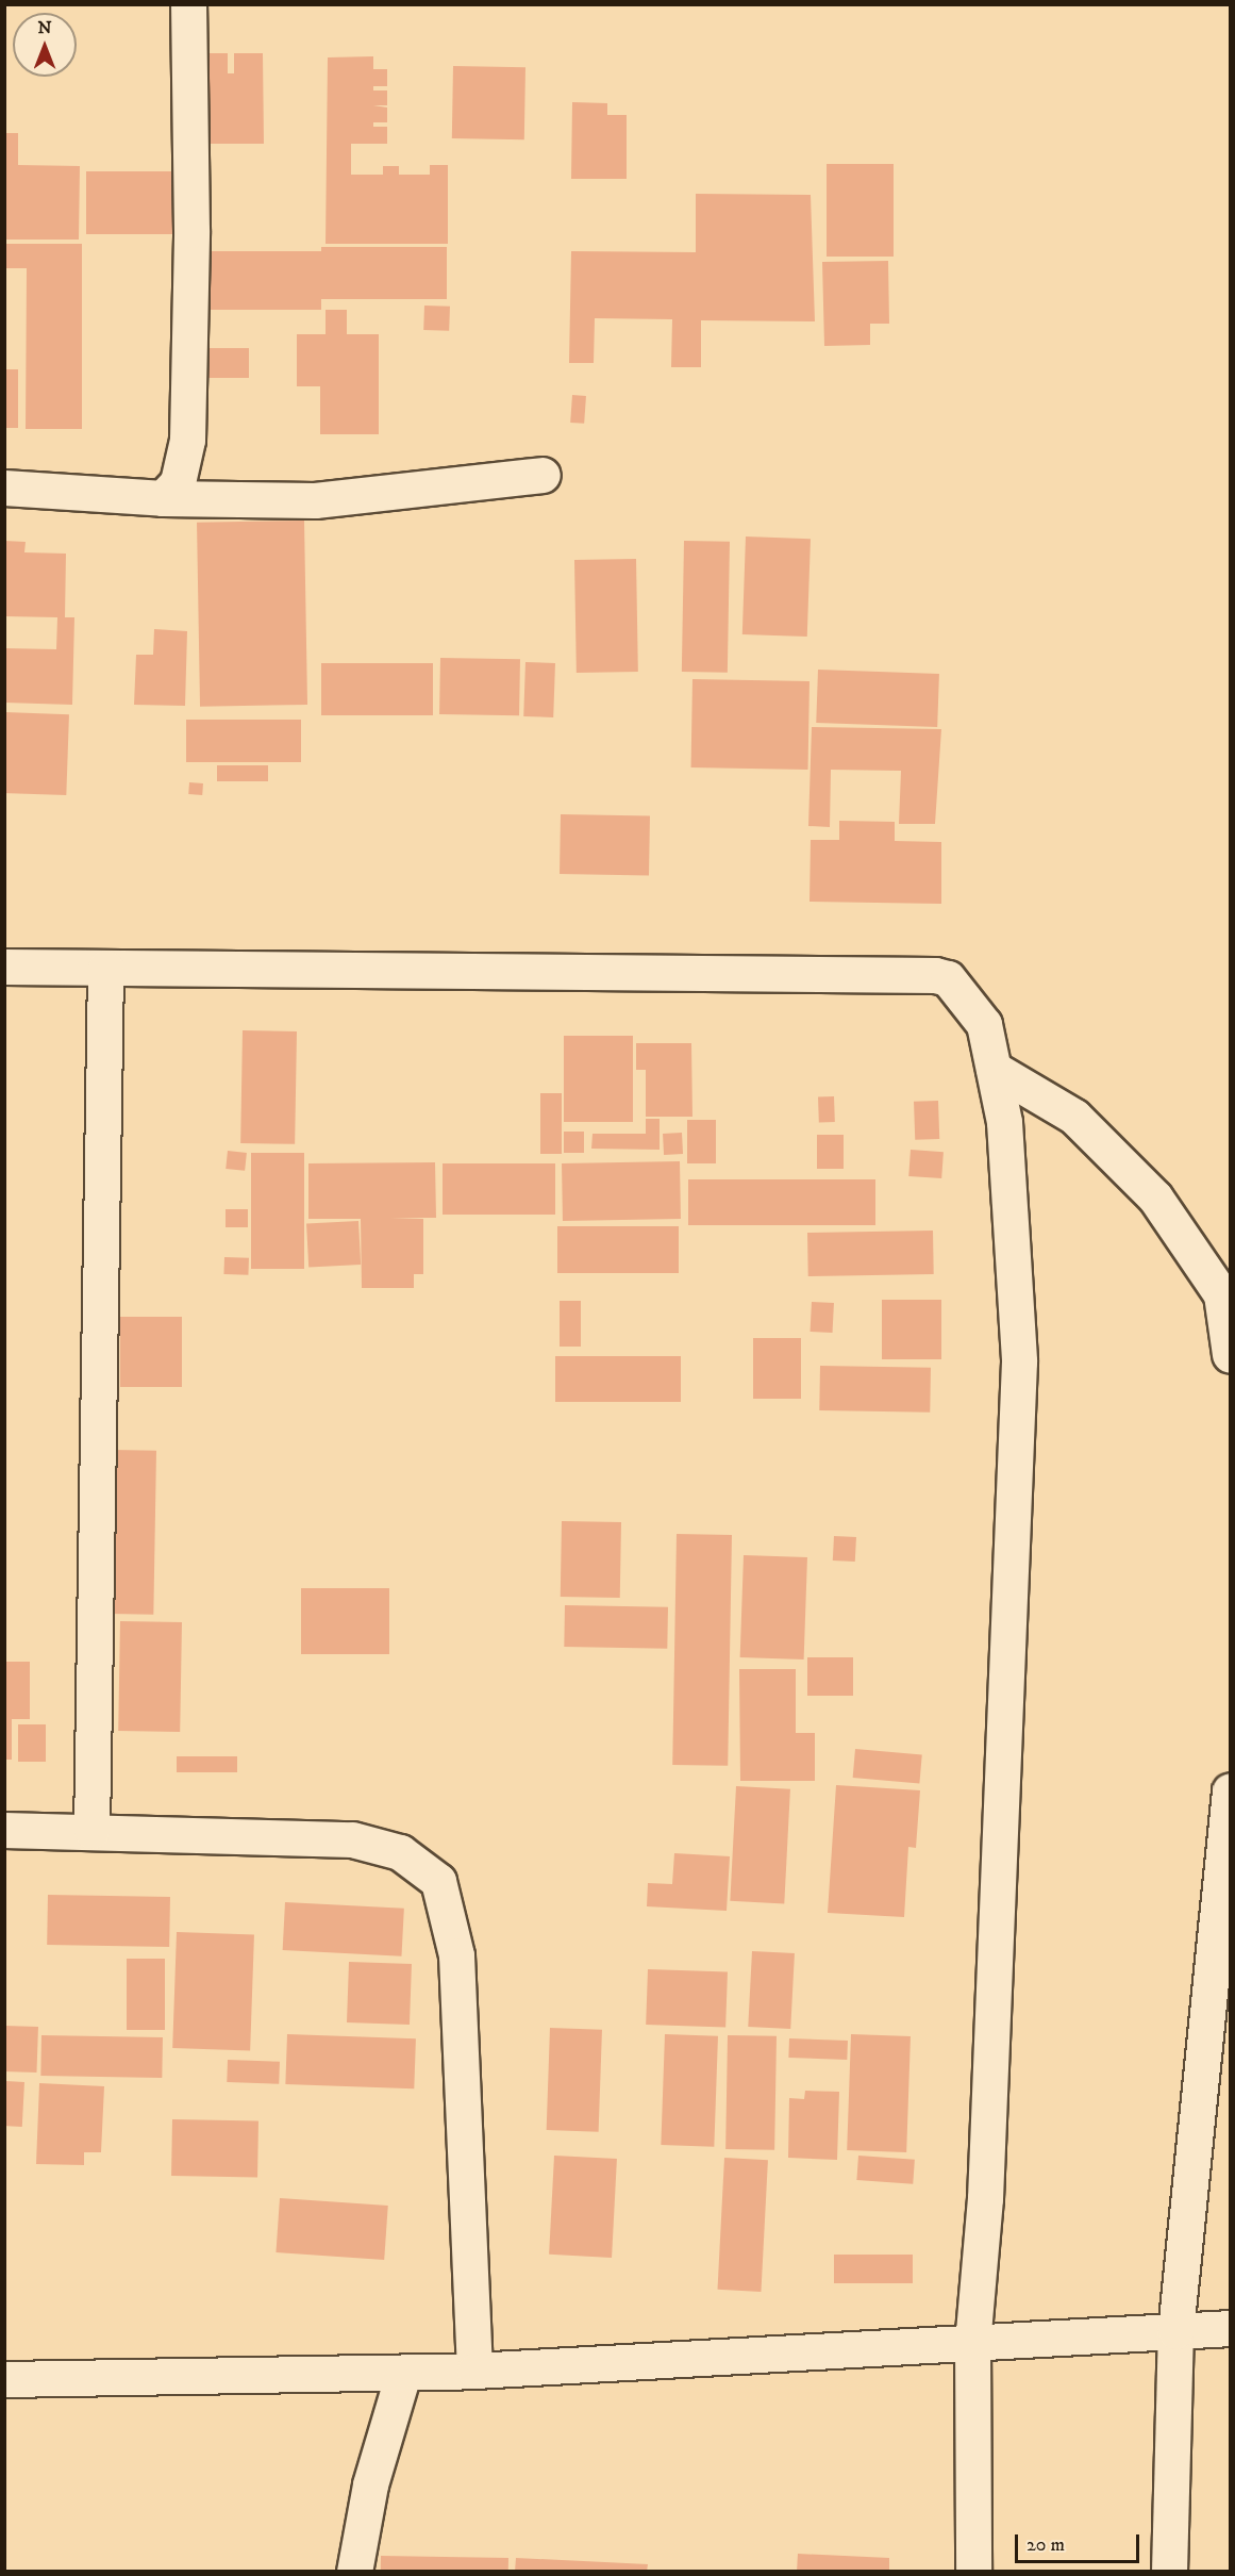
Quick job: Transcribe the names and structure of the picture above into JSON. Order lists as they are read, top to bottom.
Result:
{
  "scale_bar": "20 m",
  "north": "top"
}
